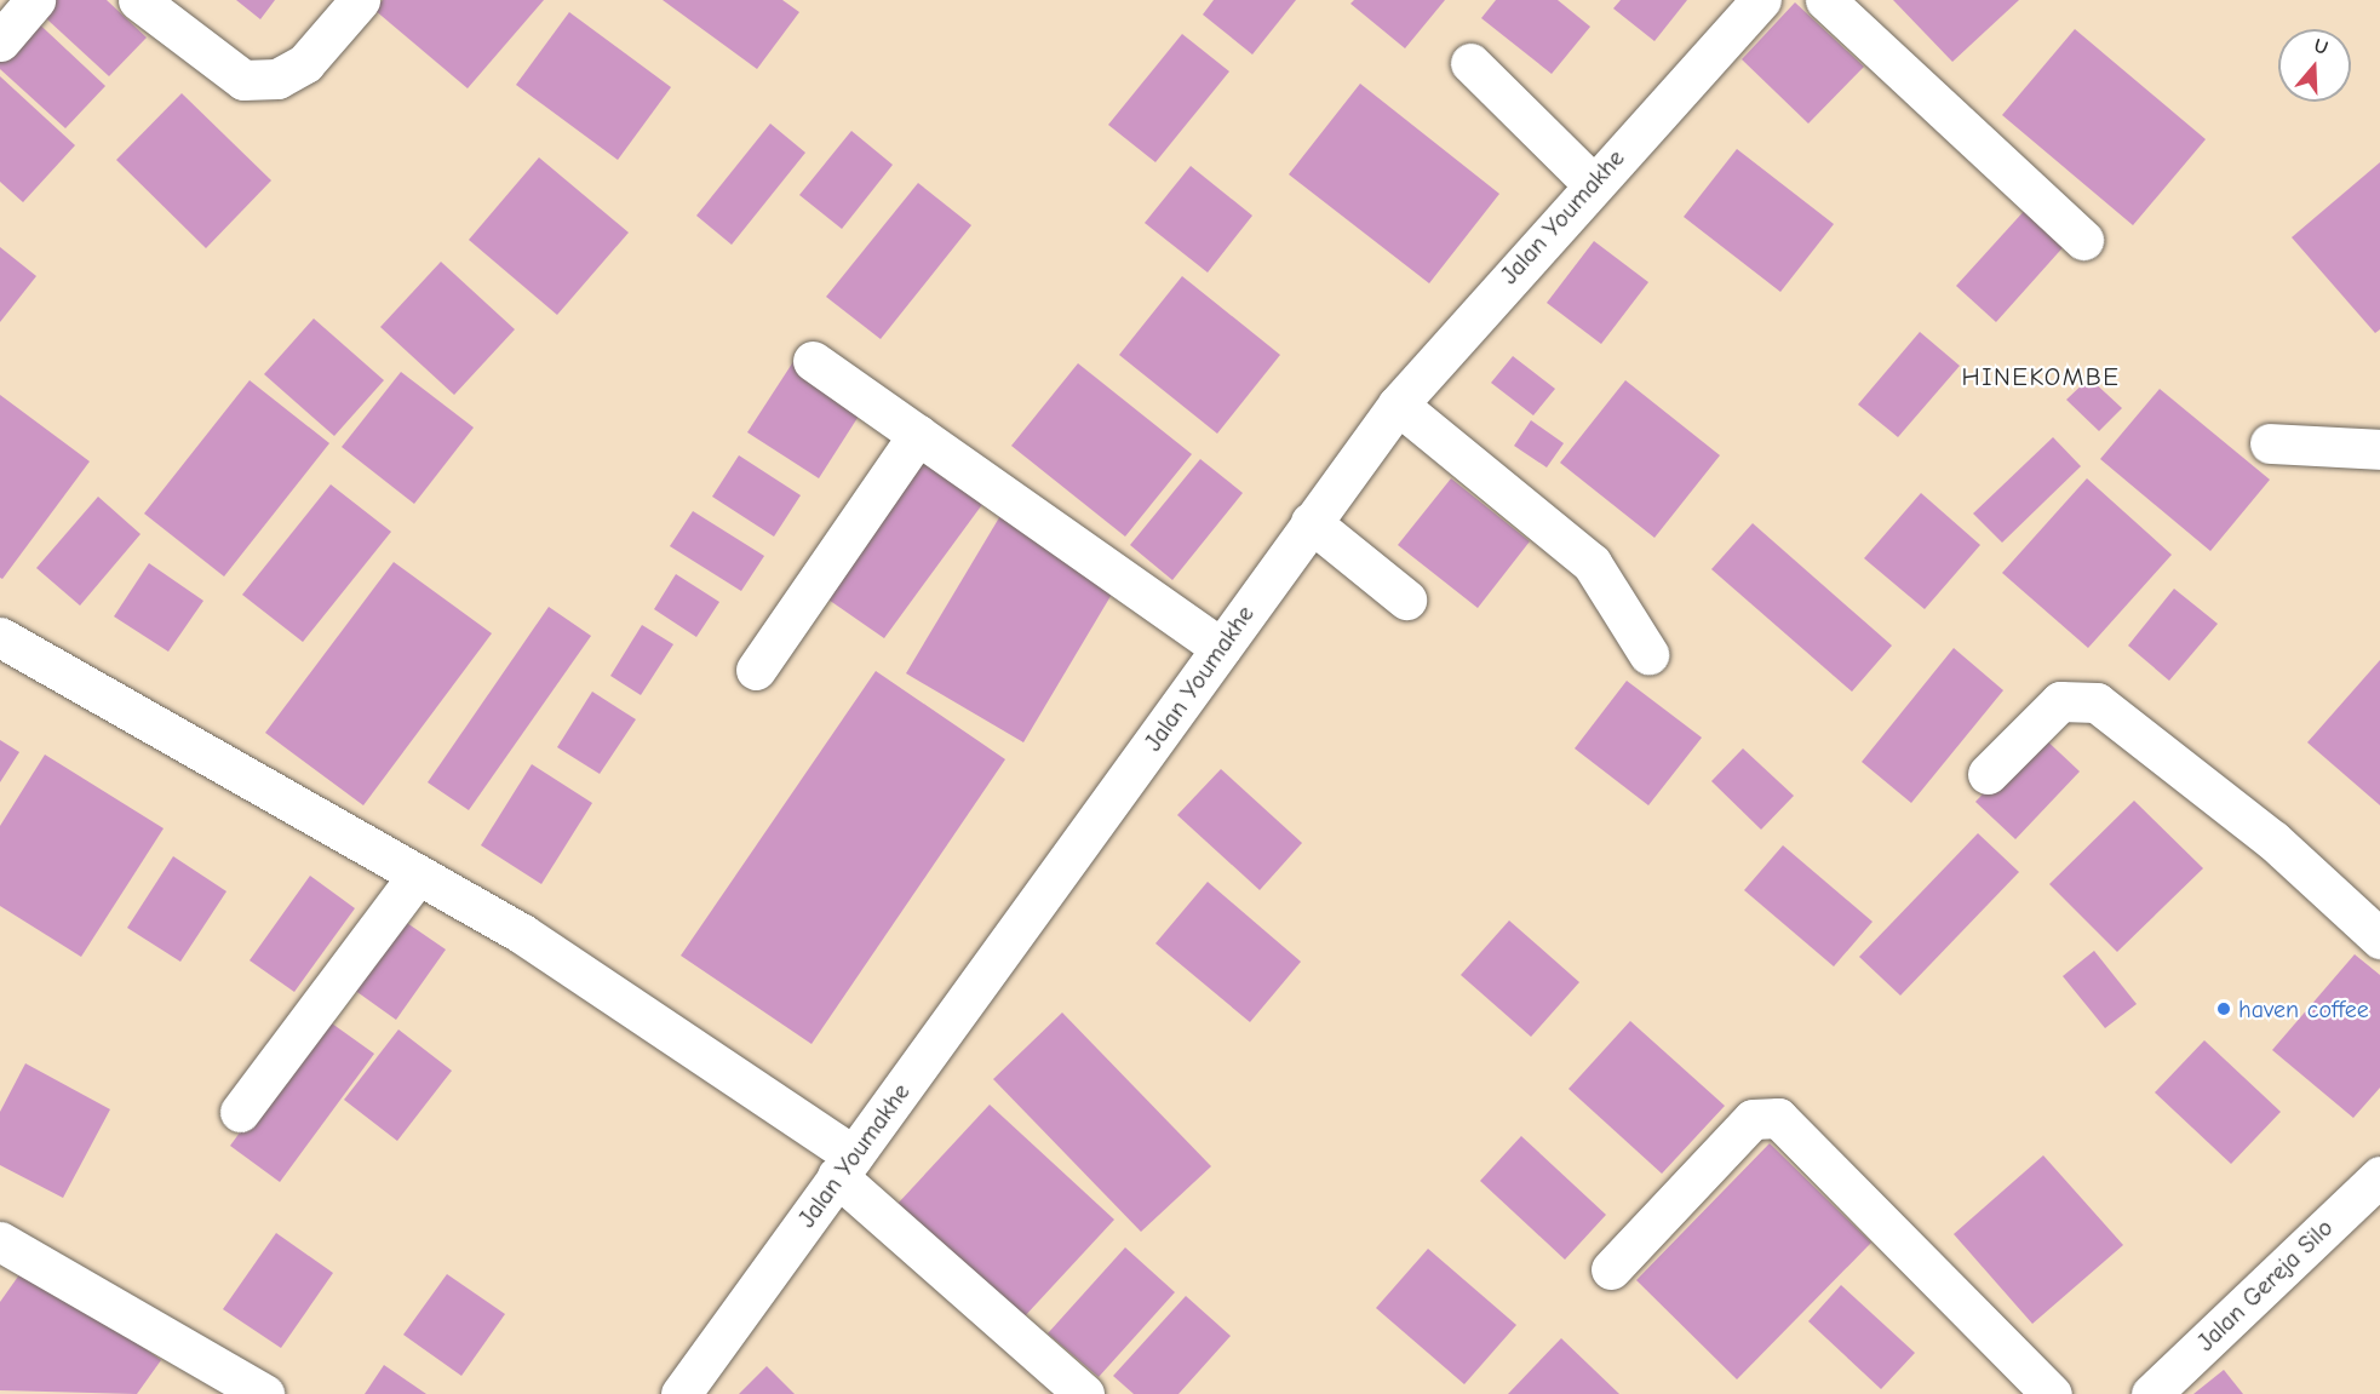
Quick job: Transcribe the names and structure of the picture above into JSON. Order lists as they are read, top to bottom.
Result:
{
  "streets": {
    "street": ["Jalan Youmakhe", "Jalan Gereja Silo"]
  },
  "districts": ["HINEKOMBE"],
  "places": ["haven coffee"],
  "north": "top"
}
